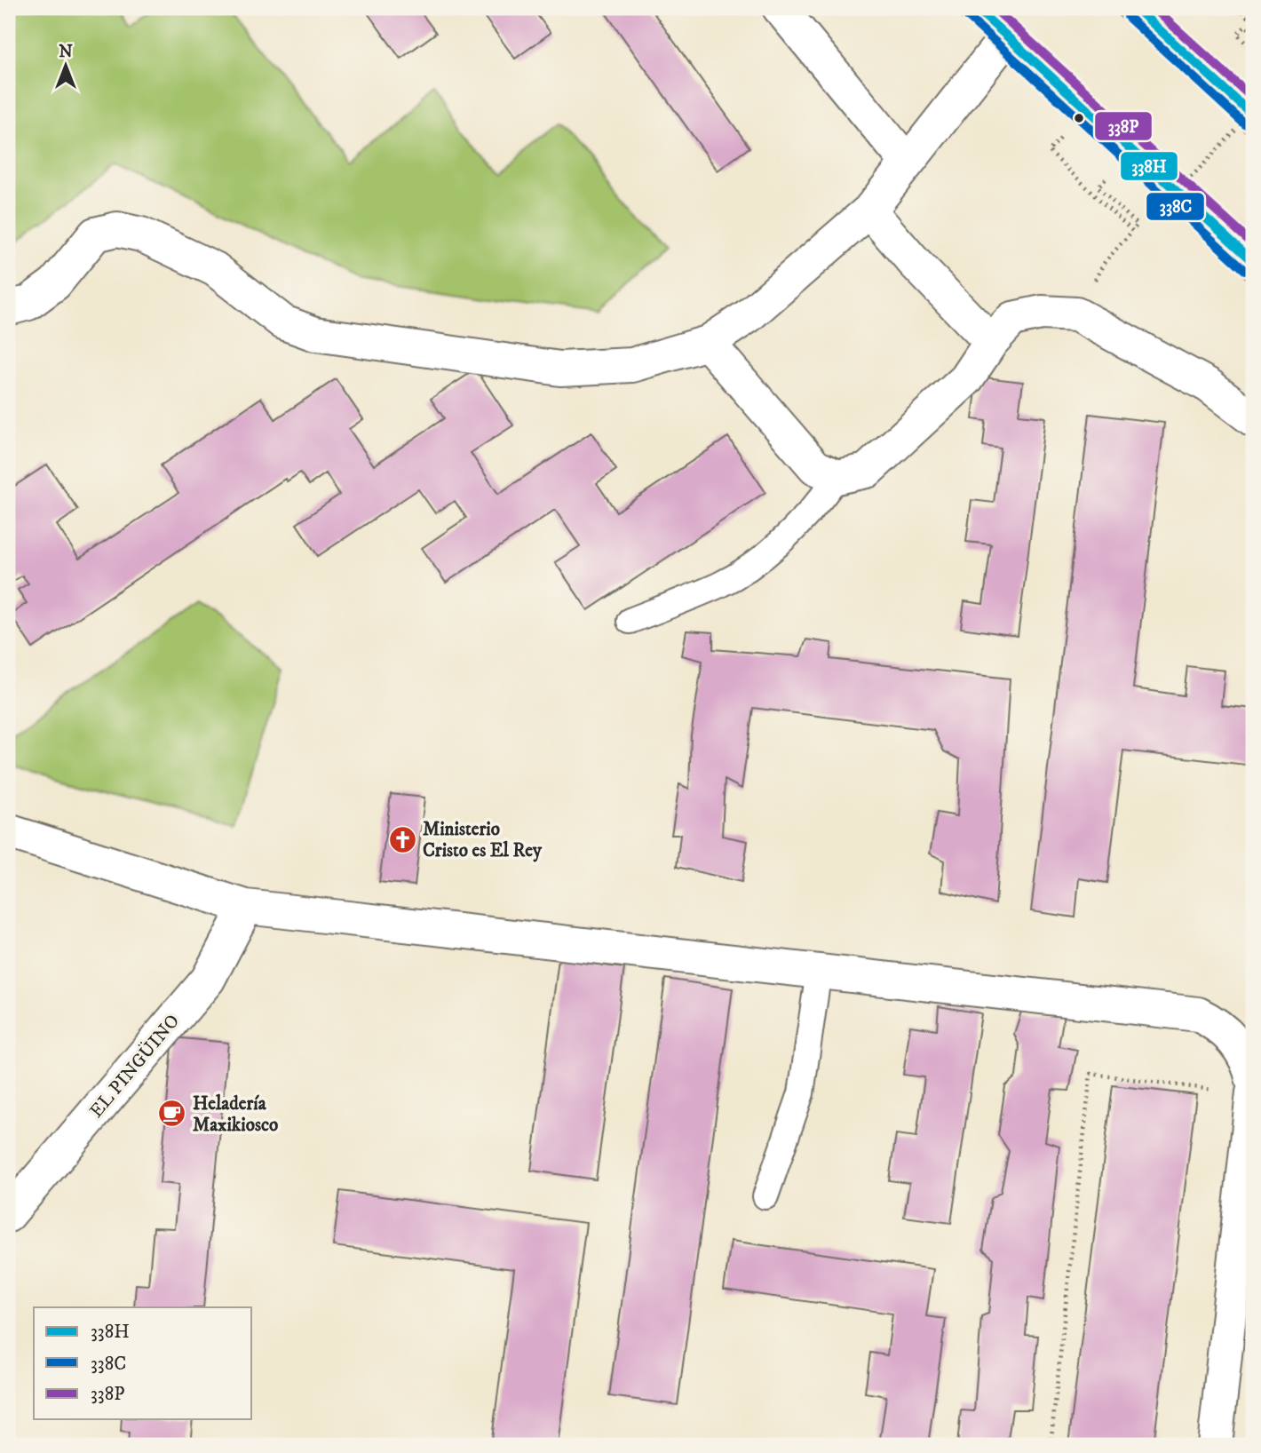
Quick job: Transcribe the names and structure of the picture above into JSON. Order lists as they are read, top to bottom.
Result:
{
  "streets": {
    "street": ["EL PINGÜINO"]
  },
  "places": {
    "church": ["Ministerio Cristo es El Rey"],
    "cafe": ["Heladería Maxikiosco"]
  },
  "lines": ["transit line 338H", "transit line 338P", "transit line 338C"],
  "legend": ["338H", "338C", "338P"],
  "north": "top"
}
